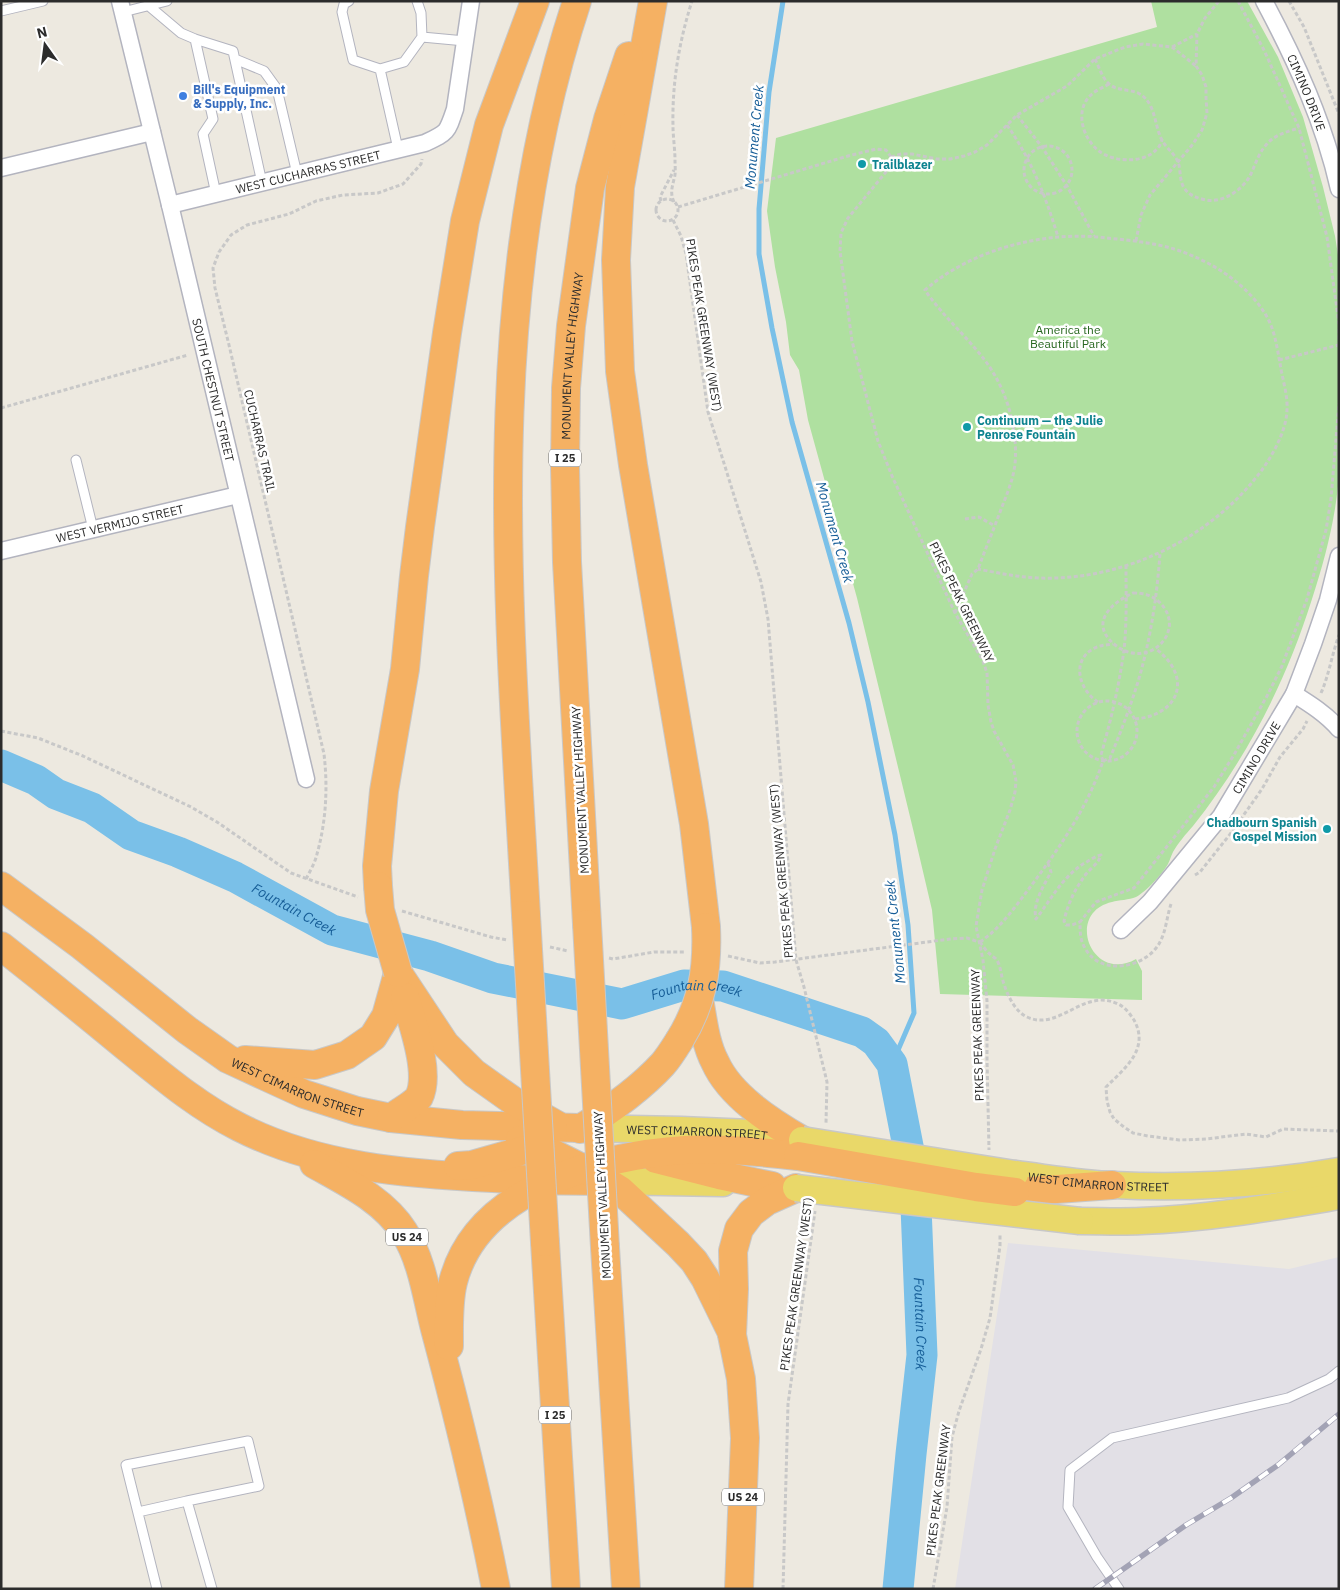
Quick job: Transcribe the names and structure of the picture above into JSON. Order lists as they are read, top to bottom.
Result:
{
  "streets": {
    "highway": [
      "MONUMENT VALLEY HIGHWAY",
      "I 25",
      "WEST CIMARRON STREET",
      "US 24"
    ],
    "street": [
      "CIMINO DRIVE",
      "WEST CUCHARRAS STREET",
      "SOUTH CHESTNUT STREET",
      "WEST VERMIJO STREET"
    ],
    "path": ["PIKES PEAK GREENWAY (WEST)", "CUCHARRAS TRAIL", "PIKES PEAK GREENWAY"]
  },
  "crossings": [
    ["WEST CUCHARRAS STREET", "SOUTH CHESTNUT STREET"],
    ["WEST CUCHARRAS STREET", "CUCHARRAS TRAIL"],
    ["PIKES PEAK GREENWAY (WEST)", "WEST CIMARRON STREET"],
    ["SOUTH CHESTNUT STREET", "WEST VERMIJO STREET"],
    ["WEST CIMARRON STREET", "US 24"]
  ],
  "water": ["Monument Creek", "Fountain Creek"],
  "parks": ["America the Beautiful Park"],
  "places": [
    "Bill's Equipment & Supply, Inc.",
    "Trailblazer",
    "Continuum — the Julie Penrose Fountain",
    "Chadbourn Spanish Gospel Mission"
  ],
  "north": "top"
}
